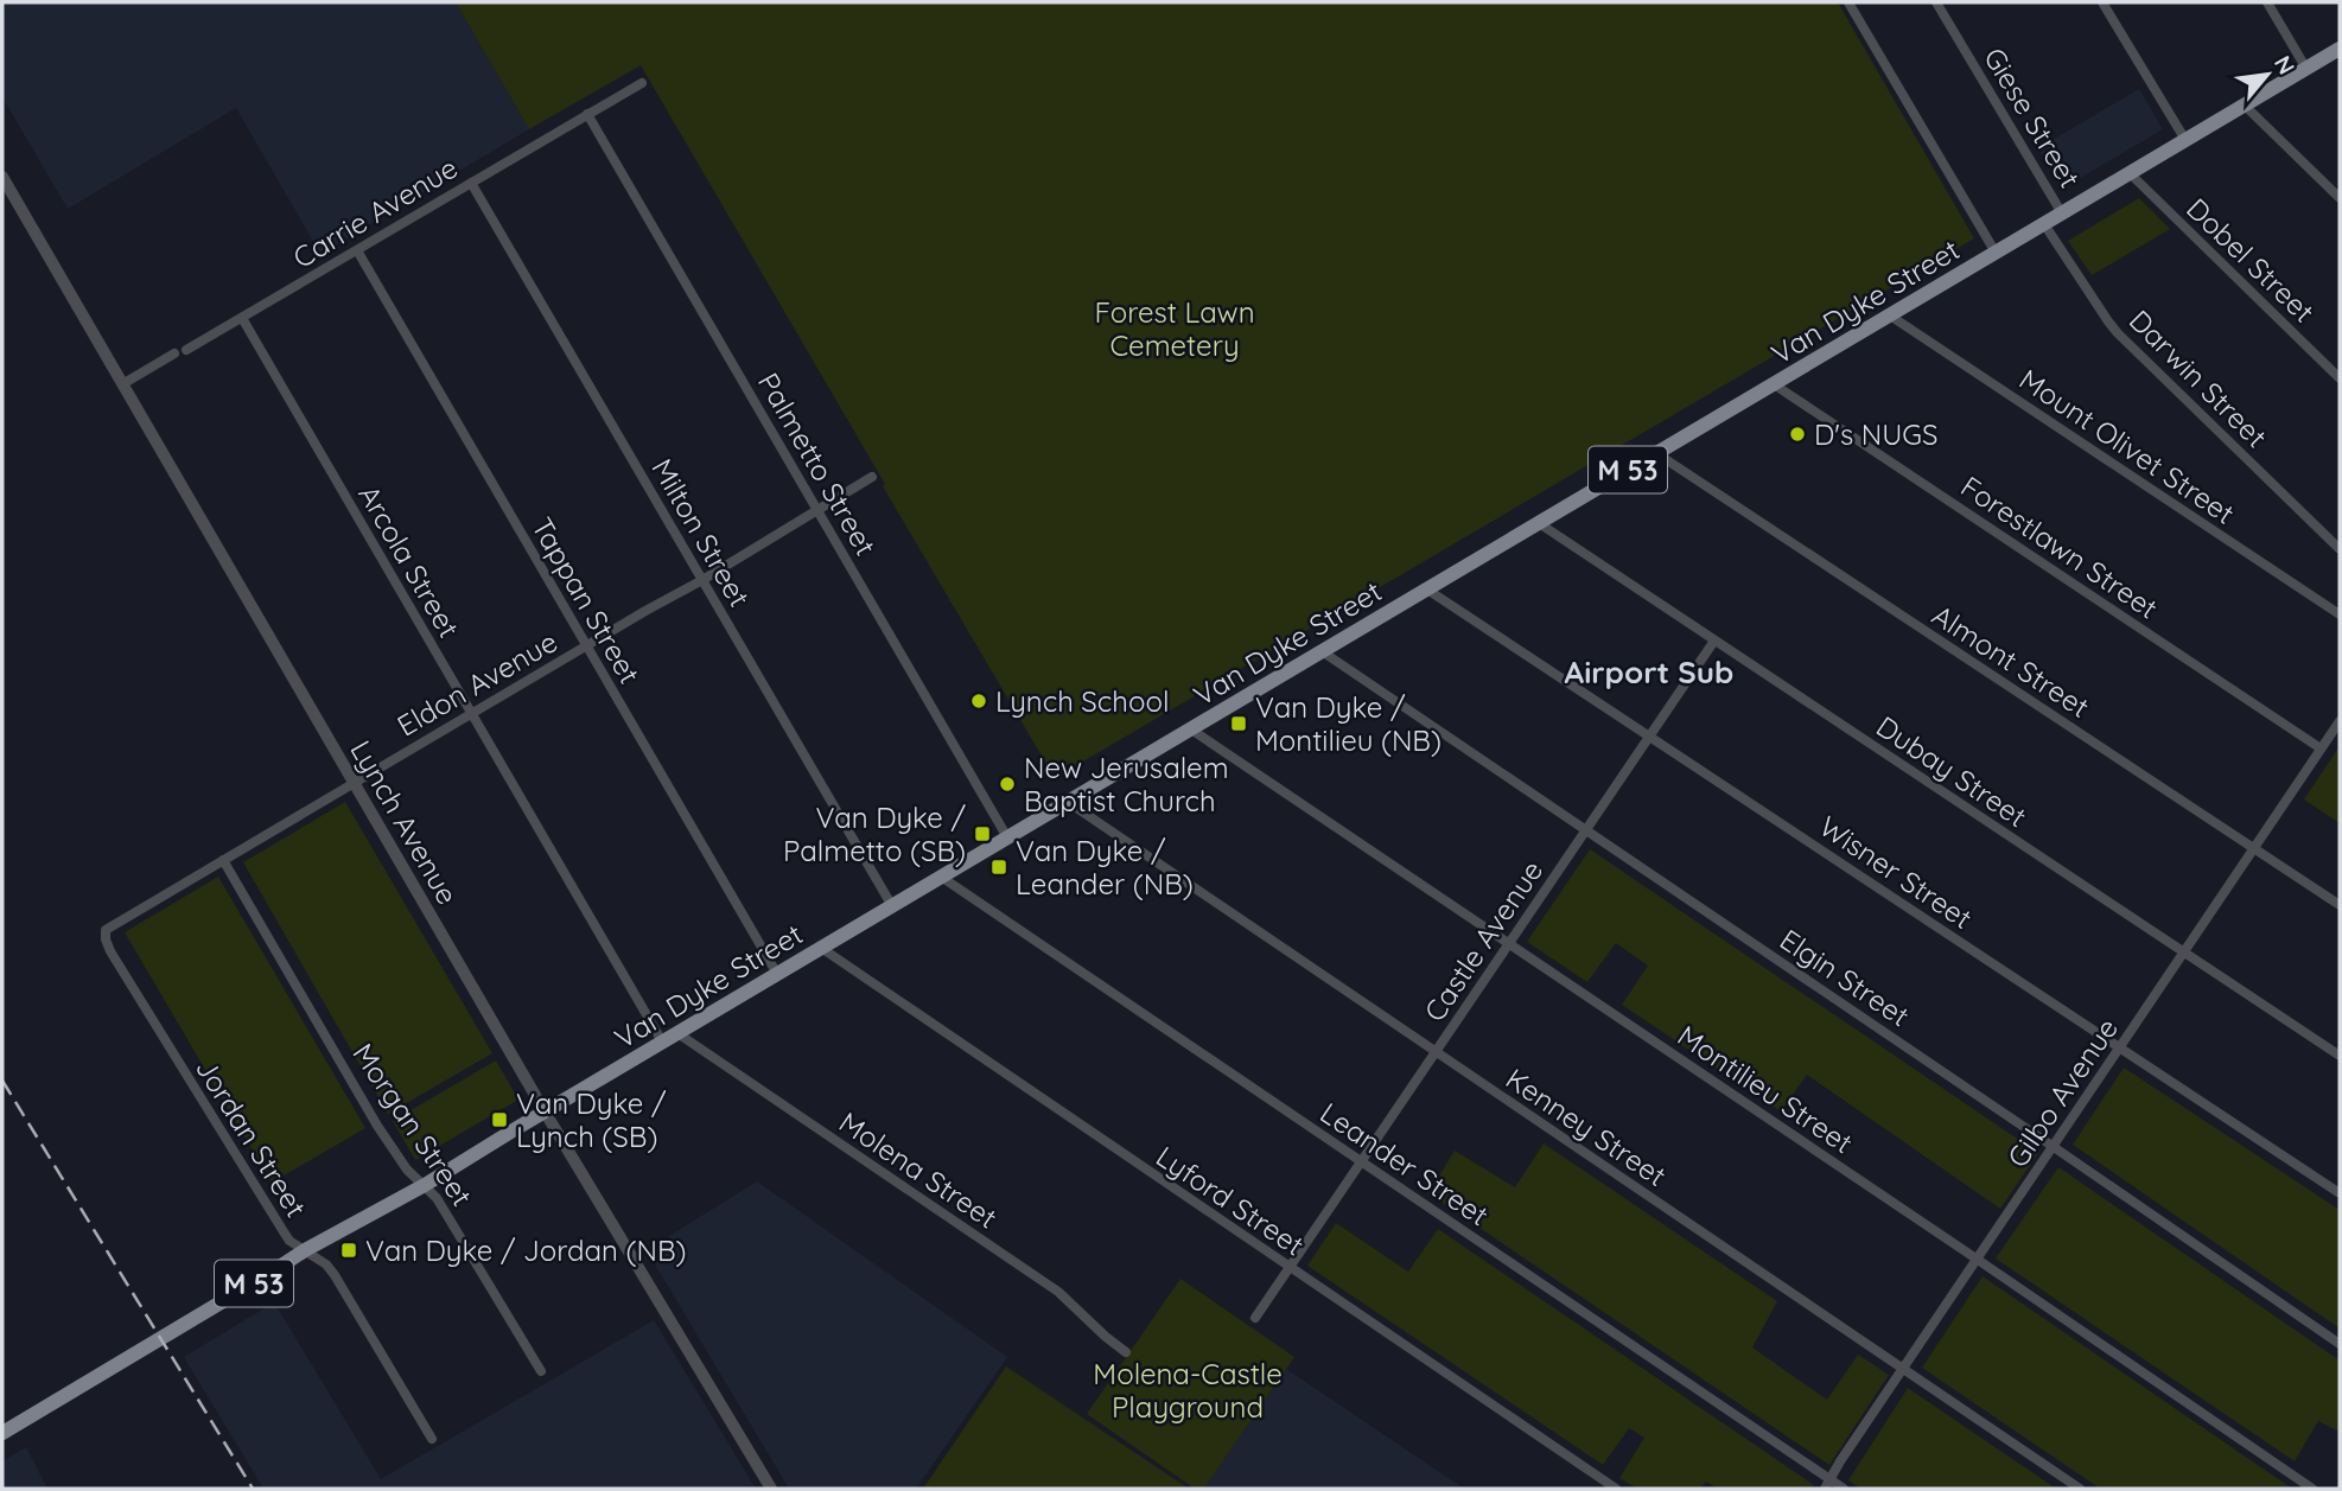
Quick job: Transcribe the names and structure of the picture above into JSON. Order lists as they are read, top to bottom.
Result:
{
  "streets": {
    "main road": ["Van Dyke Street", "M 53"],
    "street": [
      "Giese Street",
      "Carrie Avenue",
      "Dobel Street",
      "Darwin Street",
      "Mount Olivet Street",
      "Palmetto Street",
      "Milton Street",
      "Forestlawn Street",
      "Arcola Street",
      "Tappan Street",
      "Almont Street",
      "Eldon Avenue",
      "Dubay Street",
      "Lynch Avenue",
      "Wisner Street",
      "Castle Avenue",
      "Elgin Street",
      "Montilieu Street",
      "Gilbo Avenue",
      "Morgan Street",
      "Kenney Street",
      "Jordan Street",
      "Leander Street",
      "Molena Street",
      "Lyford Street"
    ]
  },
  "crossings": [
    ["Giese Street", "Van Dyke Street"],
    ["Carrie Avenue", "Palmetto Street"],
    ["Carrie Avenue", "Milton Street"],
    ["Carrie Avenue", "Arcola Street"],
    ["Carrie Avenue", "Tappan Street"],
    ["Dobel Street", "Van Dyke Street"],
    ["Van Dyke Street", "Darwin Street"],
    ["Van Dyke Street", "Mount Olivet Street"],
    ["Van Dyke Street", "Palmetto Street"],
    ["Van Dyke Street", "Milton Street"],
    ["Van Dyke Street", "Forestlawn Street"],
    ["Van Dyke Street", "Arcola Street"],
    ["Van Dyke Street", "Tappan Street"],
    ["Van Dyke Street", "Almont Street"],
    ["Van Dyke Street", "Dubay Street"],
    ["Van Dyke Street", "Lynch Avenue"],
    ["Van Dyke Street", "Wisner Street"],
    ["Van Dyke Street", "Elgin Street"],
    ["Van Dyke Street", "Montilieu Street"],
    ["Van Dyke Street", "Morgan Street"],
    ["Van Dyke Street", "Kenney Street"],
    ["Van Dyke Street", "Jordan Street"],
    ["Van Dyke Street", "Leander Street"],
    ["Van Dyke Street", "Molena Street"],
    ["Van Dyke Street", "Lyford Street"],
    ["Palmetto Street", "Eldon Avenue"],
    ["Milton Street", "Eldon Avenue"],
    ["Forestlawn Street", "Gilbo Avenue"],
    ["Arcola Street", "Eldon Avenue"],
    ["Tappan Street", "Eldon Avenue"],
    ["Almont Street", "Gilbo Avenue"],
    ["Eldon Avenue", "Lynch Avenue"],
    ["Eldon Avenue", "Morgan Street"],
    ["Eldon Avenue", "Jordan Street"],
    ["Dubay Street", "Castle Avenue"],
    ["Dubay Street", "Gilbo Avenue"],
    ["Wisner Street", "Castle Avenue"],
    ["Wisner Street", "Gilbo Avenue"],
    ["Castle Avenue", "Elgin Street"],
    ["Castle Avenue", "Montilieu Street"],
    ["Castle Avenue", "Kenney Street"],
    ["Castle Avenue", "Leander Street"],
    ["Castle Avenue", "Lyford Street"],
    ["Elgin Street", "Gilbo Avenue"],
    ["Montilieu Street", "Gilbo Avenue"],
    ["Gilbo Avenue", "Kenney Street"],
    ["Gilbo Avenue", "Leander Street"]
  ],
  "districts": ["Airport Sub"],
  "parks": ["Forest Lawn Cemetery", "Molena-Castle Playground"],
  "places": {
    "other": ["D's NUGS", "Lynch School", "New Jerusalem Baptist Church"],
    "transit": [
      "Van Dyke / Montilieu (NB)",
      "Van Dyke / Palmetto (SB)",
      "Van Dyke / Leander (NB)",
      "Van Dyke / Lynch (SB)",
      "Van Dyke / Jordan (NB)"
    ]
  },
  "north": "top right"
}
